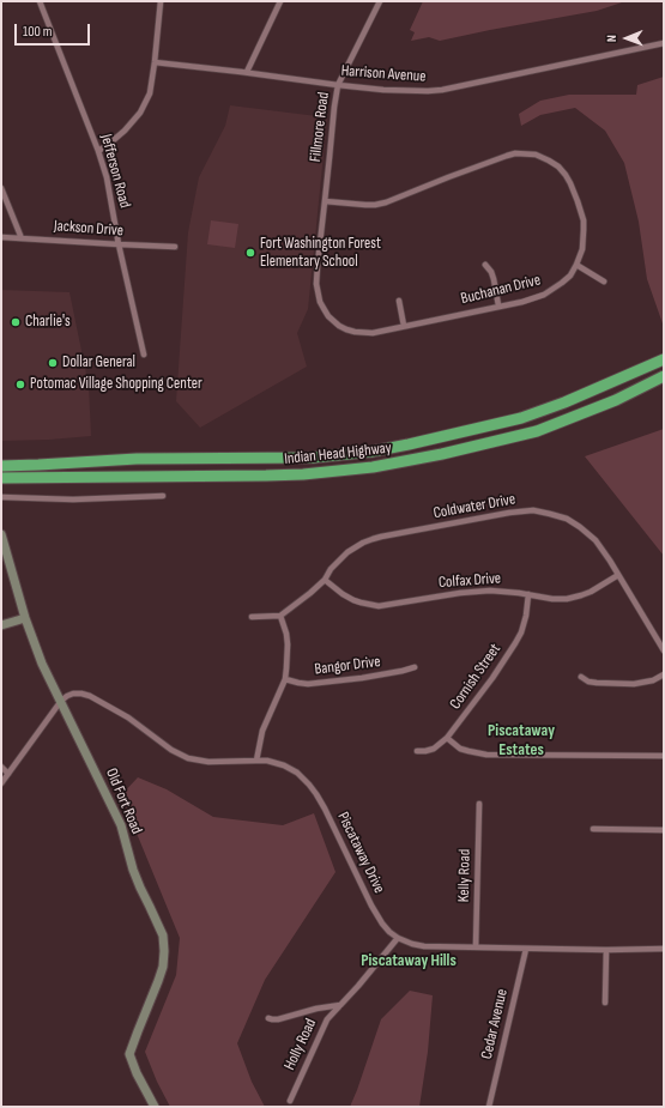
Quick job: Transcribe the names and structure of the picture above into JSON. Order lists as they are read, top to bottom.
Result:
{
  "streets": {
    "highway": ["Indian Head Highway"],
    "main road": ["Old Fort Road"],
    "street": [
      "Harrison Avenue",
      "Fillmore Road",
      "Jefferson Road",
      "Jackson Drive",
      "Buchanan Drive",
      "Coldwater Drive",
      "Colfax Drive",
      "Bangor Drive",
      "Cornish Street",
      "Piscataway Drive",
      "Kelly Road",
      "Cedar Avenue",
      "Holly Road"
    ]
  },
  "crossings": [
    ["Harrison Avenue", "Fillmore Road"],
    ["Fillmore Road", "Buchanan Drive"],
    ["Jefferson Road", "Jackson Drive"],
    ["Coldwater Drive", "Colfax Drive"],
    ["Colfax Drive", "Cornish Street"],
    ["Old Fort Road", "Piscataway Drive"],
    ["Piscataway Drive", "Kelly Road"],
    ["Piscataway Drive", "Cedar Avenue"],
    ["Piscataway Drive", "Holly Road"]
  ],
  "districts": ["Piscataway Estates", "Piscataway Hills"],
  "places": [
    "Fort Washington Forest Elementary School",
    "Charlie's",
    "Dollar General",
    "Potomac Village Shopping Center"
  ],
  "scale_bar": "100 m",
  "north": "left"
}
